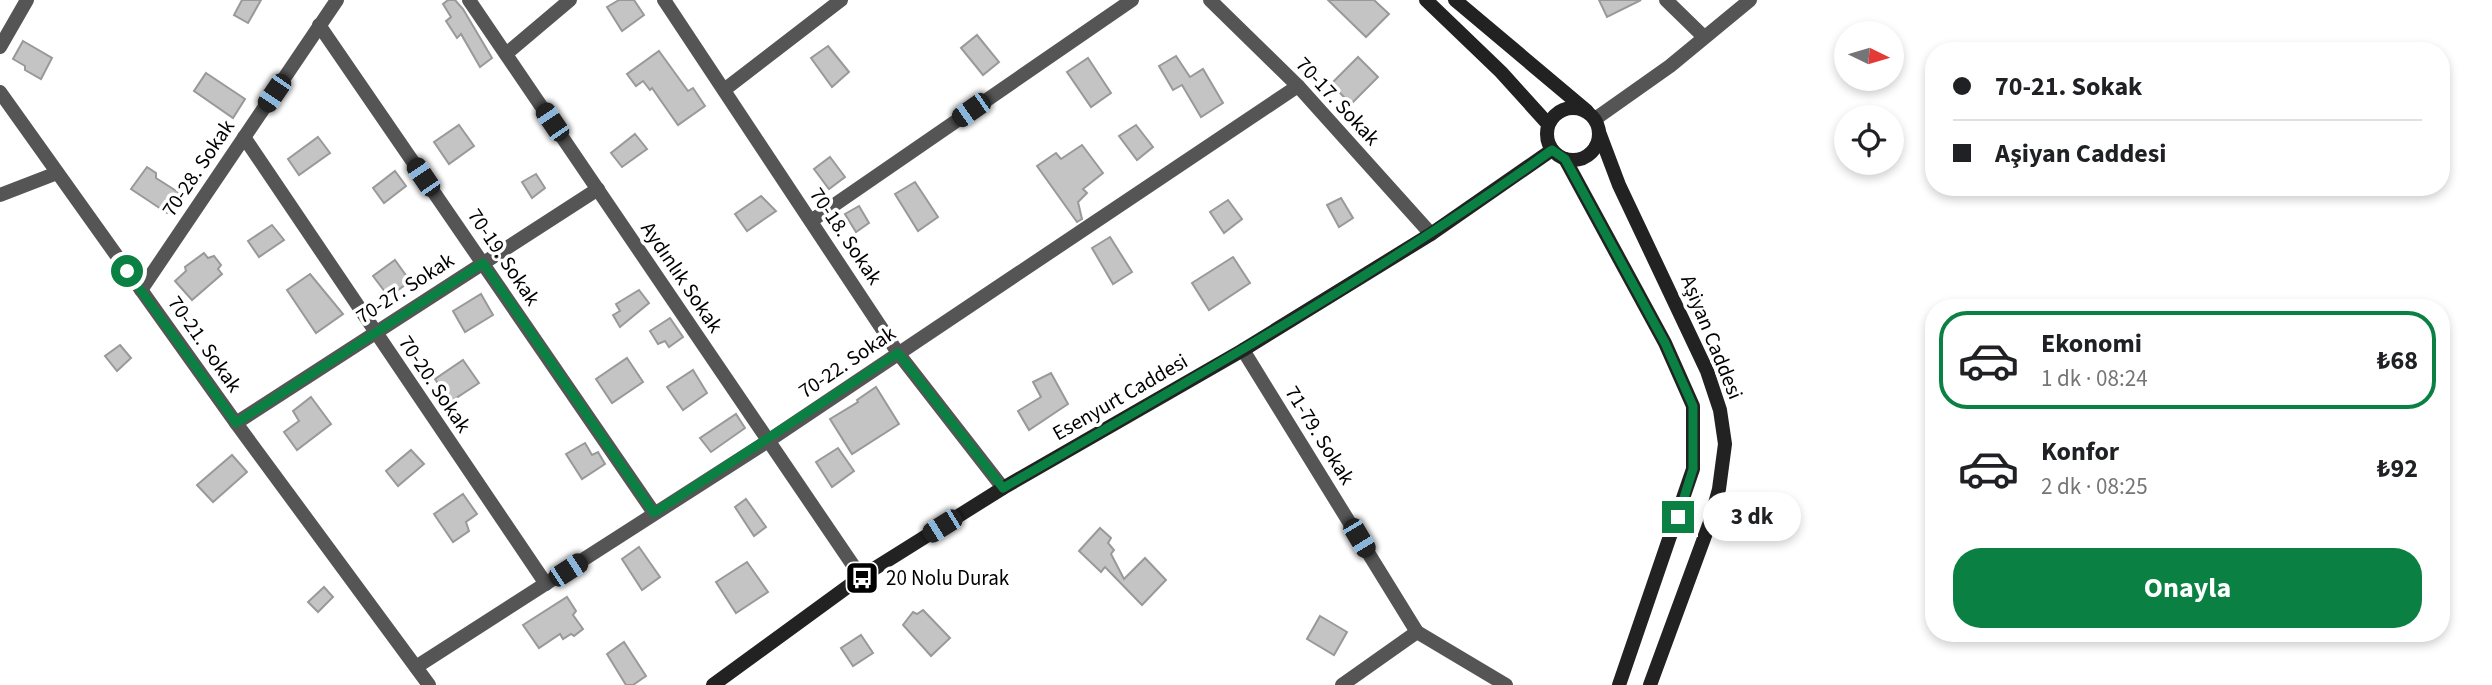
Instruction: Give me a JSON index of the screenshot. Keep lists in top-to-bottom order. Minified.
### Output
{"streets":{"street":["70-17. Sokak","70-28. Sokak","70-18. Sokak","70-19. Sokak","Aydınlık Sokak","70-27. Sokak","Aşiyan Caddesi","70-21. Sokak","70-22. Sokak","70-20. Sokak","Esenyurt Caddesi","71-79. Sokak"]},"crossings":[["70-17. Sokak","70-22. Sokak"],["70-17. Sokak","Esenyurt Caddesi"],["70-28. Sokak","70-19. Sokak"],["70-28. Sokak","70-21. Sokak"],["70-28. Sokak","70-20. Sokak"],["70-18. Sokak","70-22. Sokak"],["70-18. Sokak","Esenyurt Caddesi"],["70-19. Sokak","70-27. Sokak"],["70-19. Sokak","70-22. Sokak"],["Aydınlık Sokak","70-27. Sokak"],["Aydınlık Sokak","70-22. Sokak"],["Aydınlık Sokak","Esenyurt Caddesi"],["70-27. Sokak","70-21. Sokak"],["70-27. Sokak","70-20. Sokak"],["Aşiyan Caddesi","Esenyurt Caddesi"],["70-21. Sokak","70-22. Sokak"],["70-22. Sokak","70-20. Sokak"],["Esenyurt Caddesi","71-79. Sokak"]],"places":{"bus stop":["20 Nolu Durak"]},"north":"right","page":{"banner":["70-21. Sokak","Aşiyan Caddesi"],"list":[{"name":"Ekonomi","note":"1 dk · 08:24","value":"₺68"},{"name":"Konfor","note":"2 dk · 08:25","value":"₺92"}],"bubble":"3 dk","buttons":"Onayla"}}
